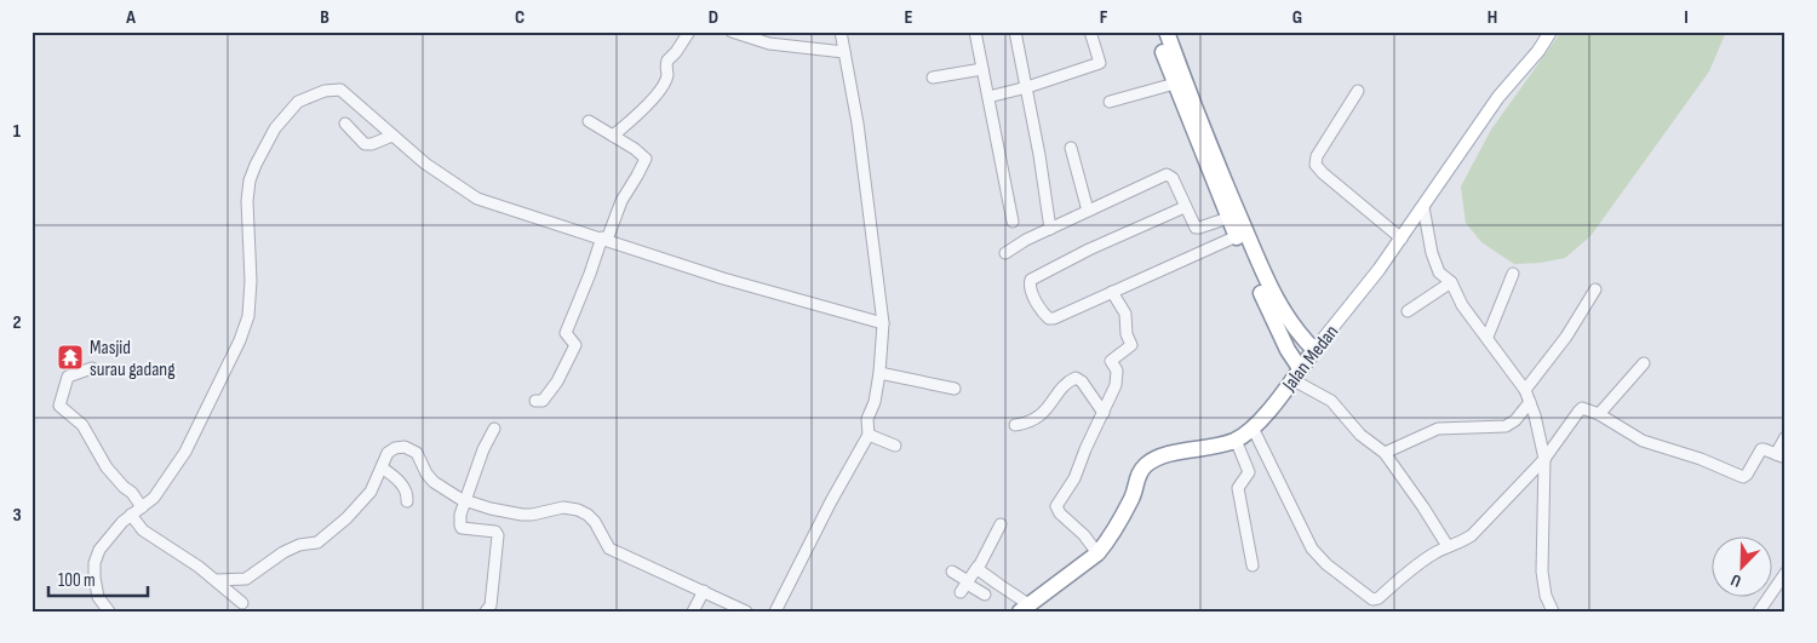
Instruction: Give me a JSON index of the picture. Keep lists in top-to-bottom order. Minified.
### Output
{"streets":{"highway":["Jalan Medan"]},"places":{"temple":["Masjid surau gadang"]},"scale_bar":"100 m","north":"bottom left","grid":{"columns":["A","B","C","D","E","F","G","H","I"],"rows":["1","2","3"]}}
